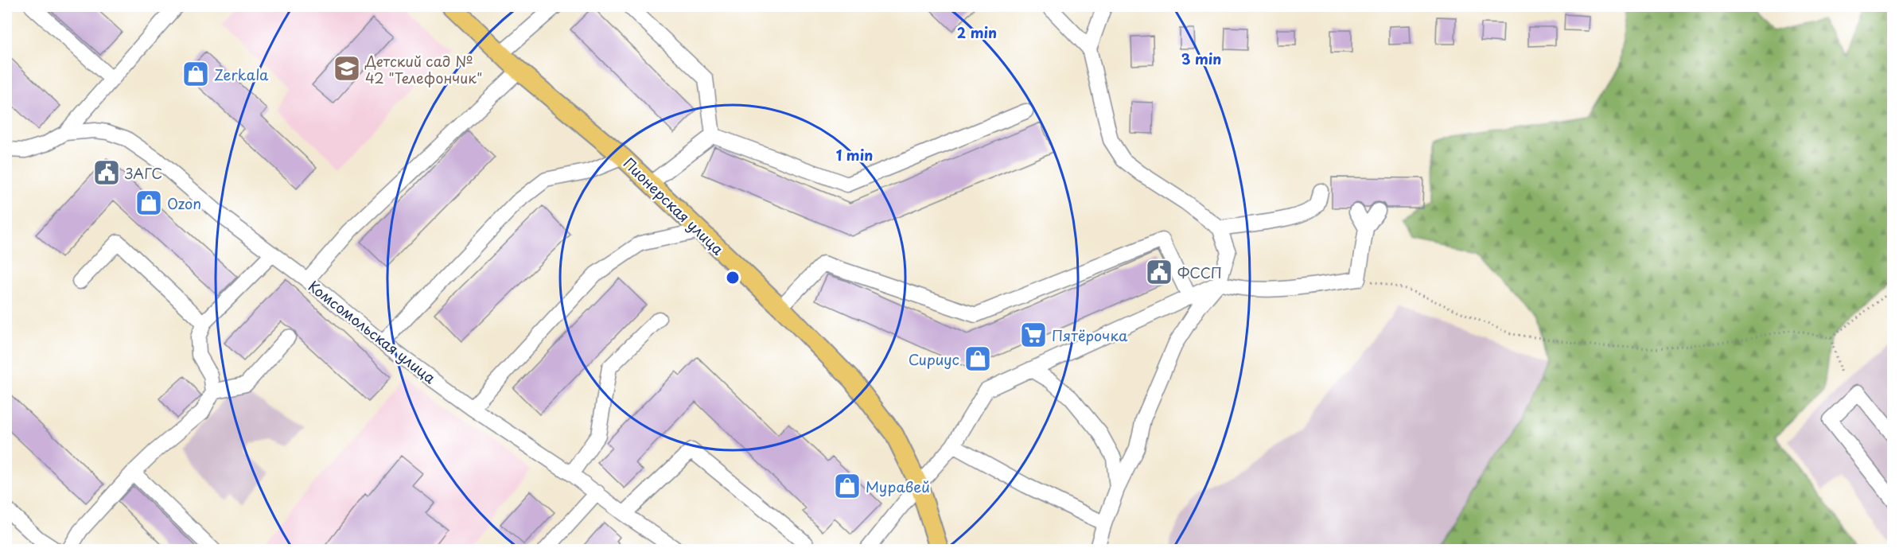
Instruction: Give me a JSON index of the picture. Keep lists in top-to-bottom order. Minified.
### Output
{"streets":{"main road":["Пионерская улица"],"street":["Комсомольская улица"]},"places":{"school or university":["Детский сад № 42 \"Телефончик\""],"shop":["Zerkala","Ozon","Сириус","Муравей"],"public building":["ЗАГС","ФССП"],"supermarket":["Пятёрочка"]},"rings":["2 min","3 min","1 min"]}
